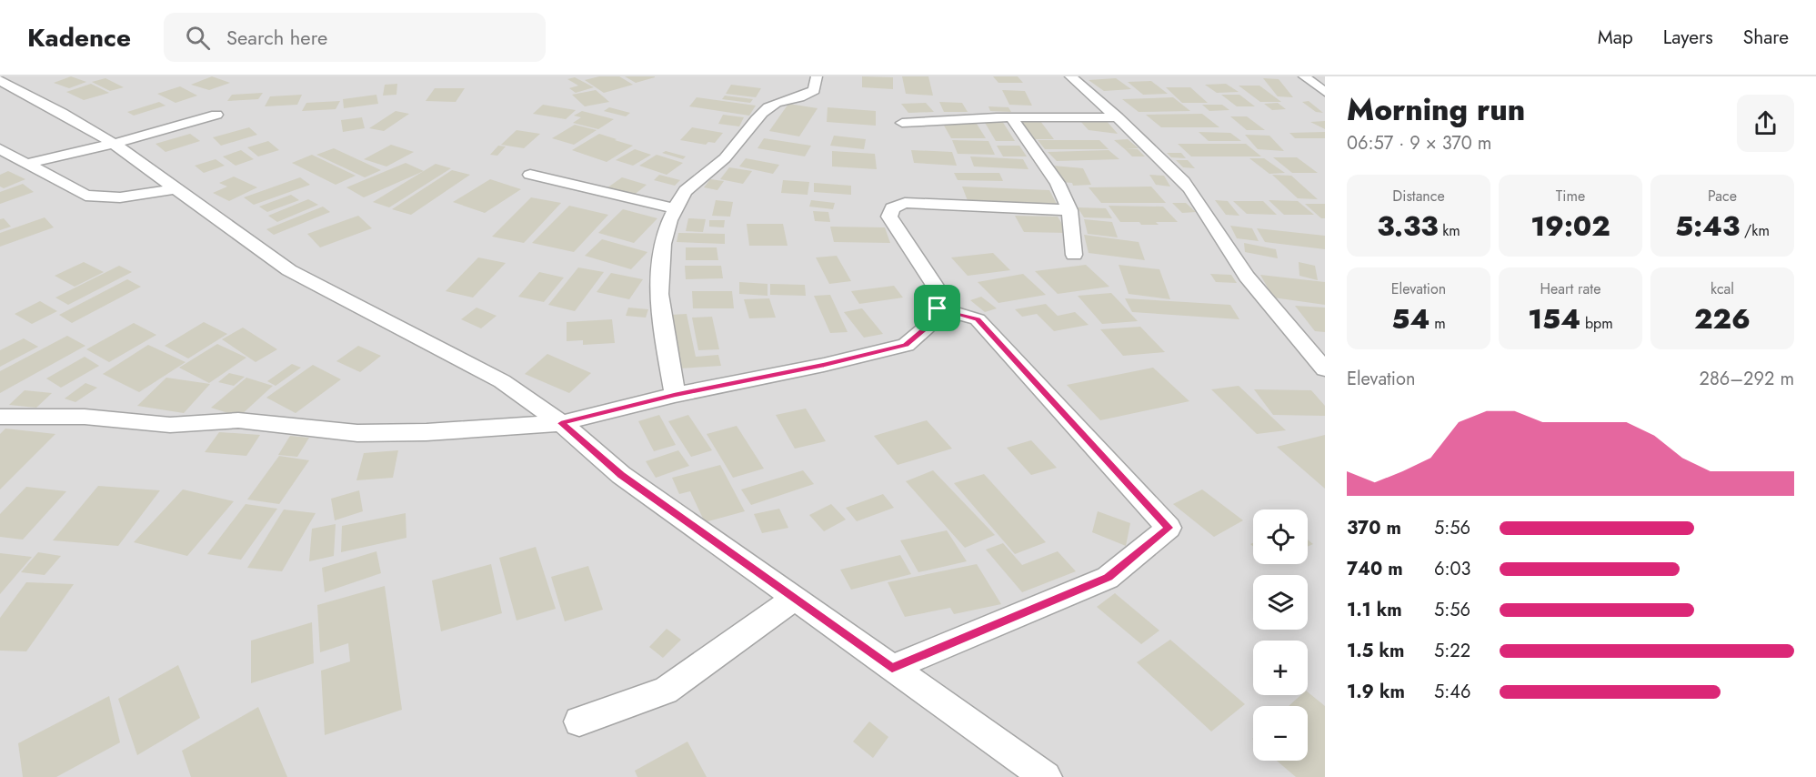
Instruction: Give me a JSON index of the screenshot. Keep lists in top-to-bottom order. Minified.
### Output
{"page":{"header":"Kadence","search":"Search here","nav":["Map","Layers","Share"],"heading":["Morning run","06:57 · 9 × 370 m"],"stats":[["Distance","3.33 km"],["Time","19:02"],["Pace","5:43 /km"],["Elevation","54 m"],["Heart rate","154 bpm"],["kcal","226"]],"chart":["Elevation","286–292 m"],"list":[{"name":"370 m","note":"5:56"},{"name":"740 m","note":"6:03"},{"name":"1.1 km","note":"5:56"},{"name":"1.5 km","note":"5:22"},{"name":"1.9 km","note":"5:46"}],"map_buttons":["+","−"]}}
